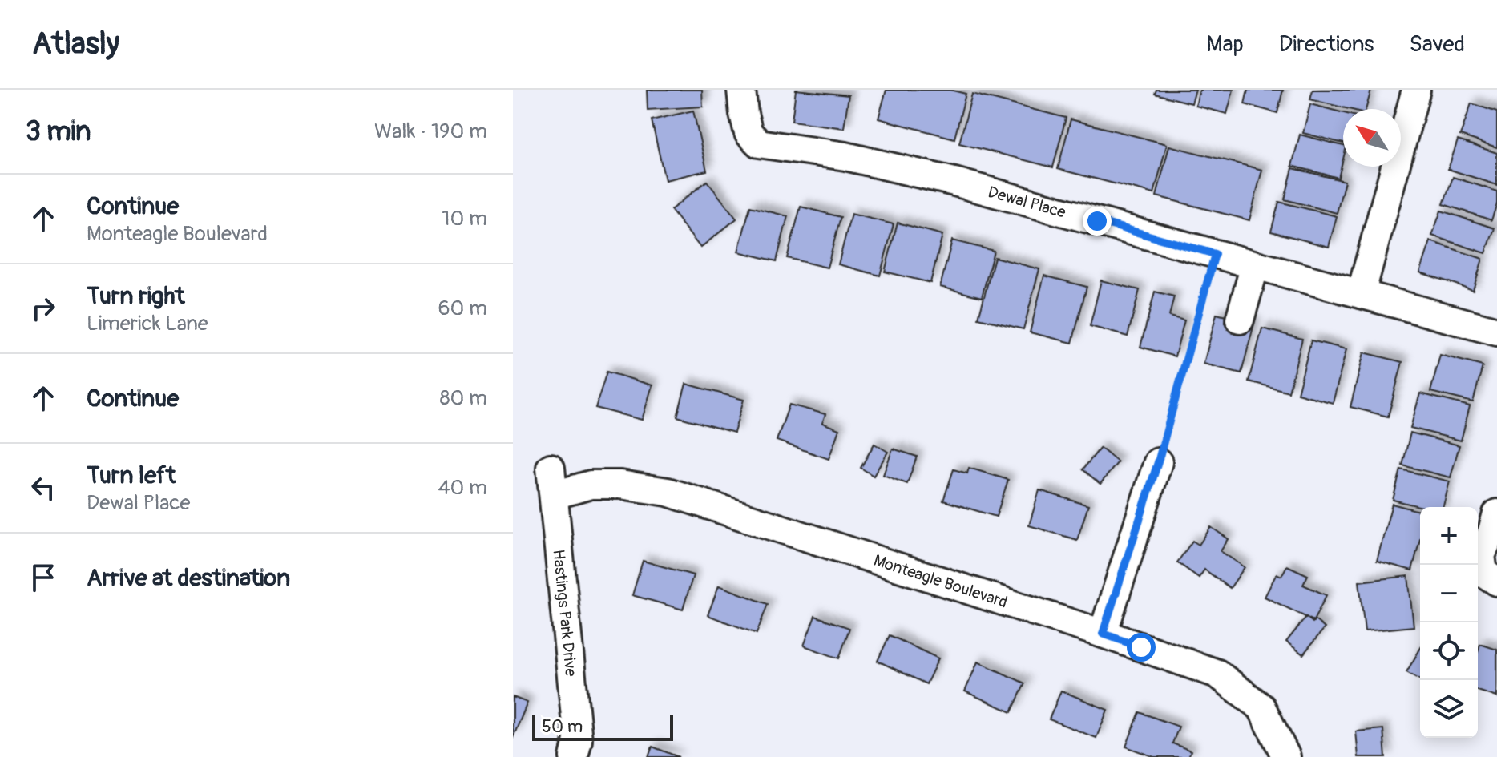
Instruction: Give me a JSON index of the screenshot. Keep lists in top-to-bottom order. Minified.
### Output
{"streets":{"street":["Dewal Place","Monteagle Boulevard","Hastings Park Drive"]},"crossings":[["Monteagle Boulevard","Hastings Park Drive"]],"scale_bar":"50 m","north":"top left","page":{"header":"Atlasly","nav":["Map","Directions","Saved"],"heading":["3 min","Walk · 190 m"],"list":[["Continue","Monteagle Boulevard","10 m"],["Turn right","Limerick Lane","60 m"],["Continue","80 m"],["Turn left","Dewal Place","40 m"],"Arrive at destination"],"map_buttons":["+","−"],"scale":"50 m"}}
